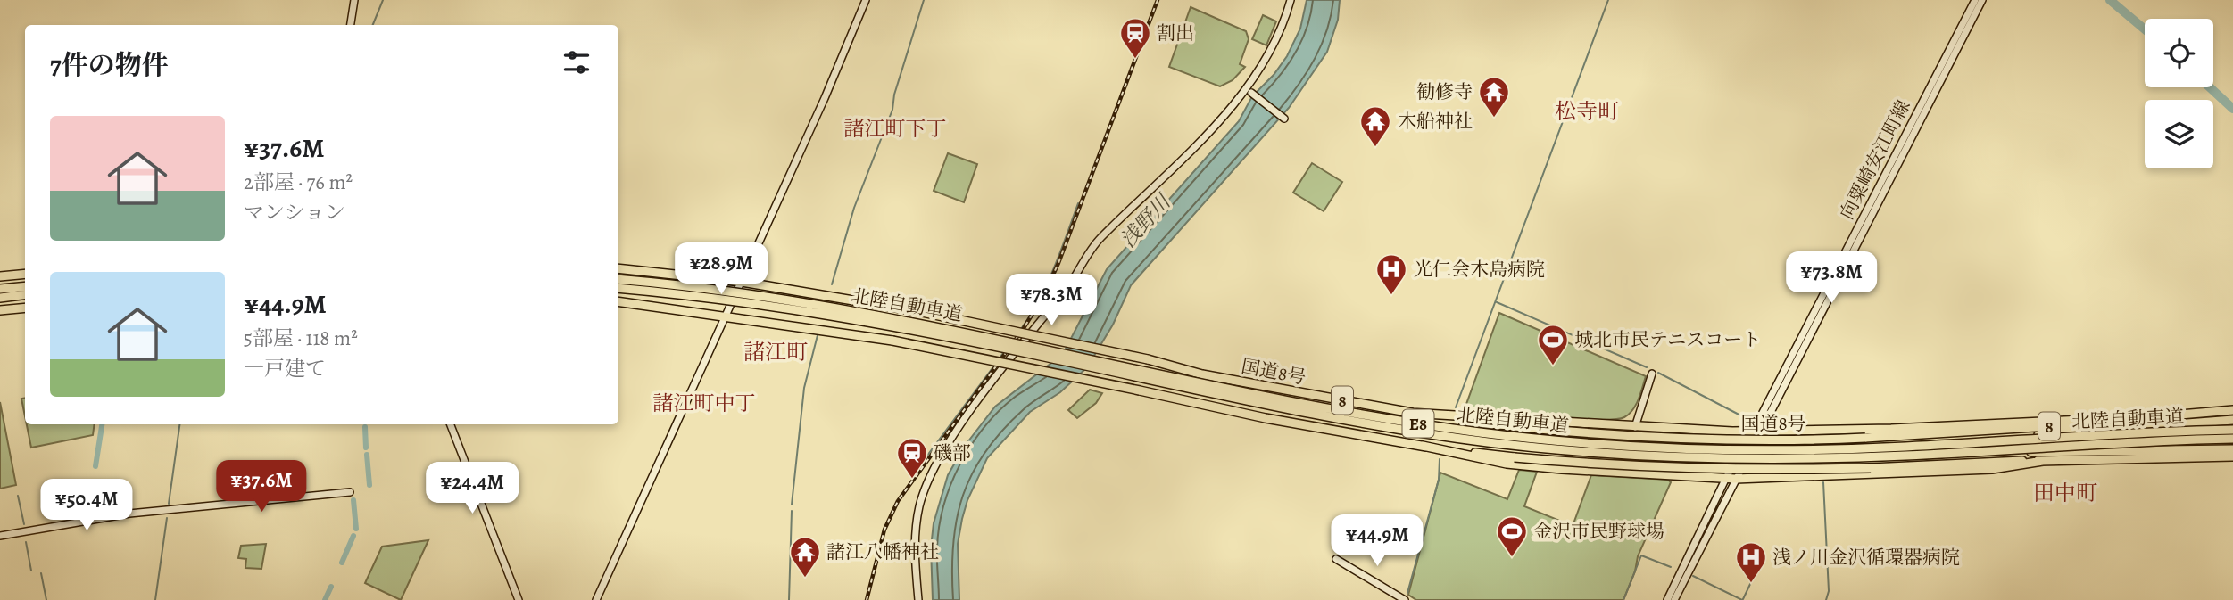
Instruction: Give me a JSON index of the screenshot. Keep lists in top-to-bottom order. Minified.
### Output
{"streets":{"highway":["北陸自動車道","国道8号","8","E8"],"street":["向粟崎安江町線"]},"districts":["松寺町","諸江町下丁","諸江町","諸江町中丁","田中町"],"water":["浅野川"],"places":{"station":["割出","磯部"],"temple":["勧修寺","木船神社","諸江八幡神社"],"hospital":["光仁会木島病院","浅ノ川金沢循環器病院"],"sports":["城北市民テニスコート","金沢市民野球場"]},"page":{"heading":"7件の物件","list":[{"name":"¥37.6M","note":"2部屋 · 76 m² · マンション"},{"name":"¥44.9M","note":"5部屋 · 118 m² · 一戸建て"}],"price":["¥28.9M","¥73.8M","¥78.3M","¥37.6M","¥24.4M","¥50.4M","¥44.9M"]}}
